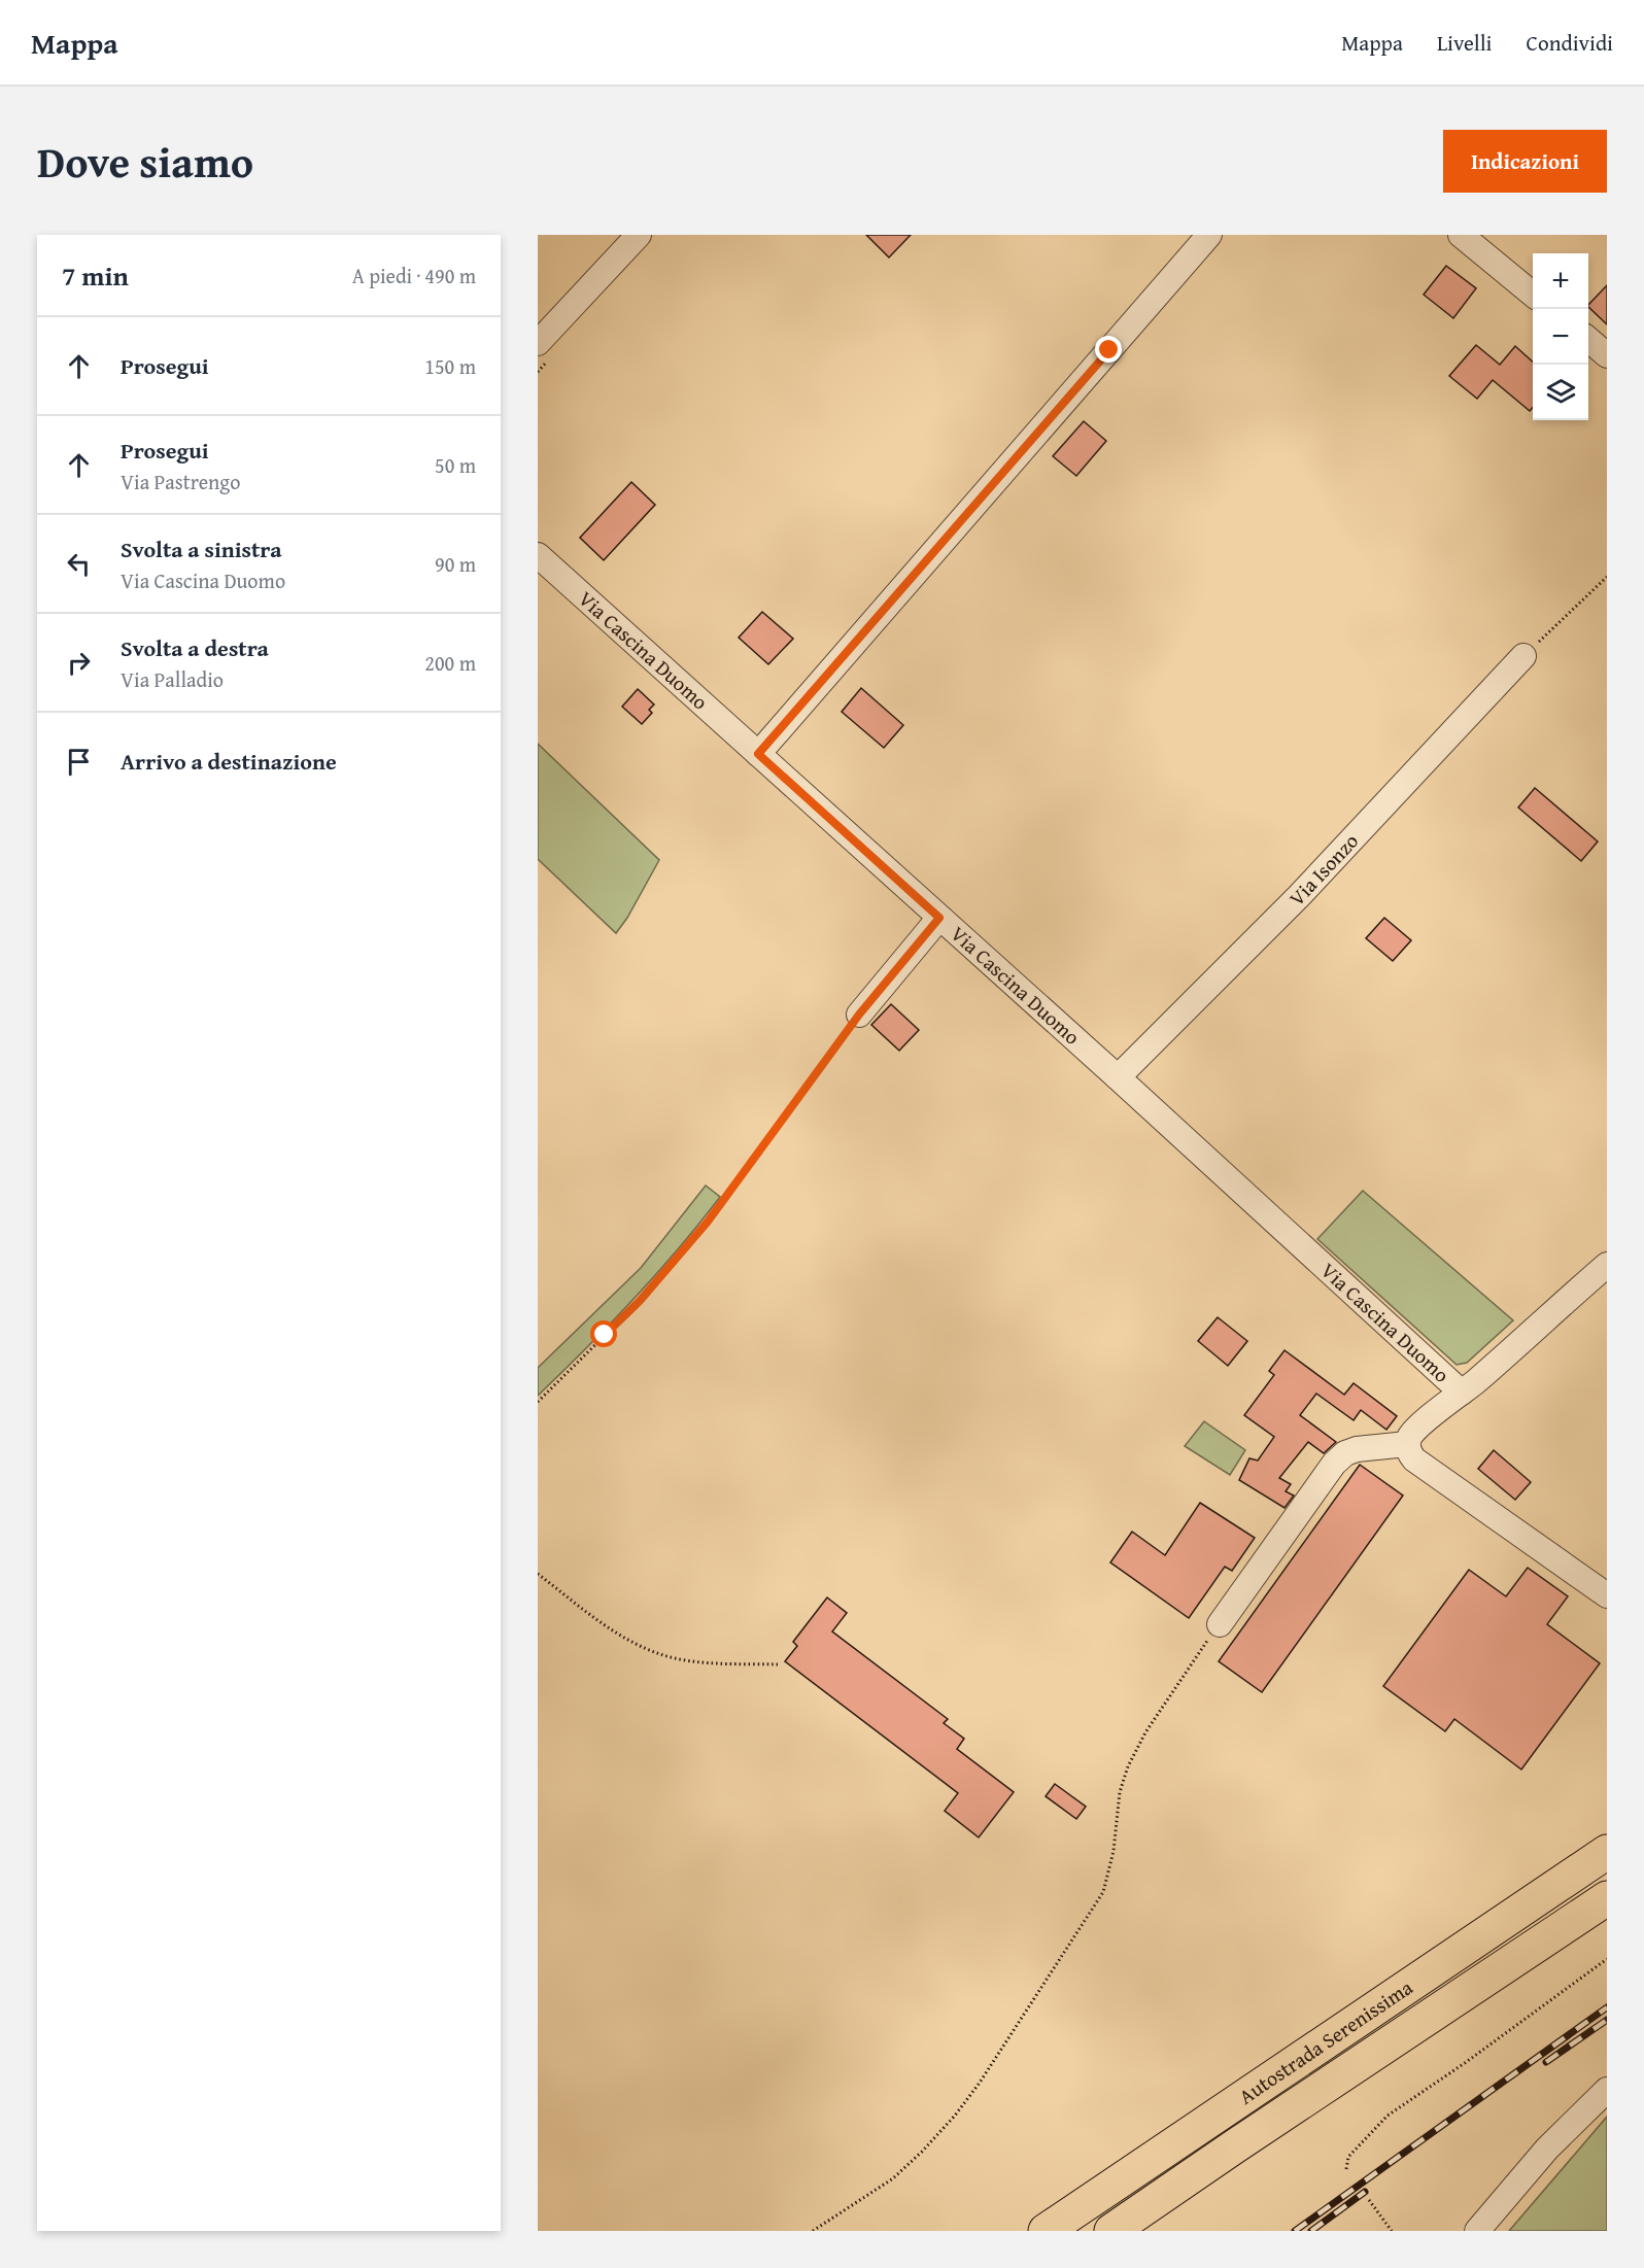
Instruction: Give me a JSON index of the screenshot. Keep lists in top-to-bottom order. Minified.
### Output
{"streets":{"highway":["Autostrada Serenissima"],"street":["Via Cascina Duomo","Via Isonzo"]},"crossings":[["Via Cascina Duomo","Via Isonzo"]],"page":{"header":"Mappa","nav":["Mappa","Livelli","Condividi"],"title":"Dove siamo","buttons":"Indicazioni","heading":["7 min","A piedi · 490 m"],"map_buttons":["+","−"],"list":[["Prosegui","150 m"],["Prosegui","Via Pastrengo","50 m"],["Svolta a sinistra","Via Cascina Duomo","90 m"],["Svolta a destra","Via Palladio","200 m"],"Arrivo a destinazione"]}}
